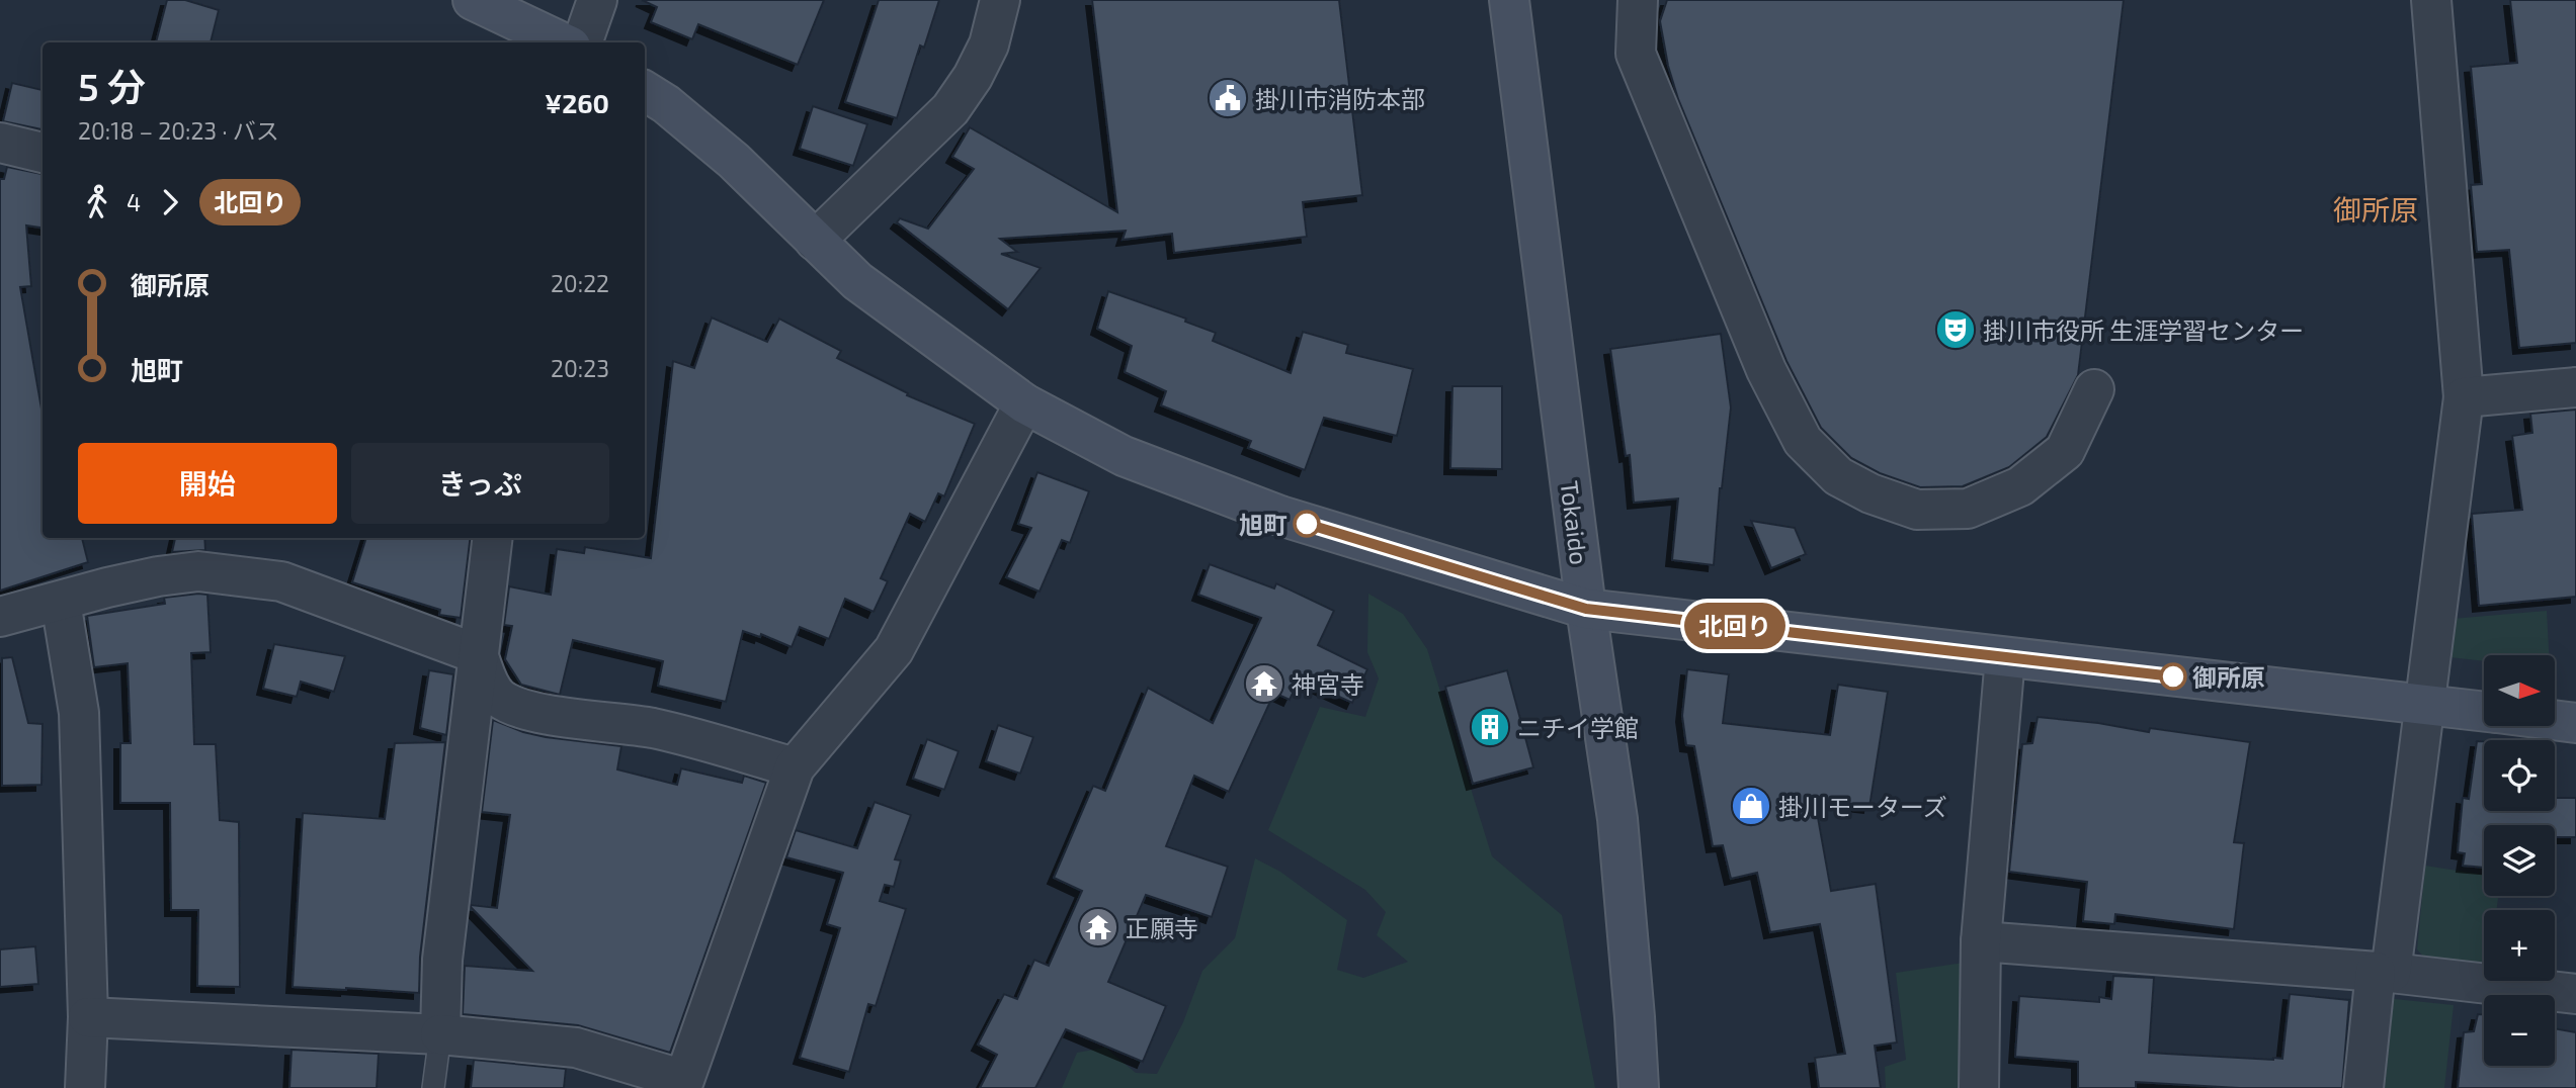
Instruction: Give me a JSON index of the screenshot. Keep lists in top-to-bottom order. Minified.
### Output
{"streets":{"street":["Tokaido"]},"districts":["御所原"],"places":{"public building":["掛川市消防本部"],"theatre":["掛川市役所 生涯学習センター"],"other":["旭町","御所原"],"temple":["神宮寺","正願寺"],"building":["ニチイ学館"],"shop":["掛川モーターズ"]},"lines":["bus line 北回り"],"north":"right","page":{"on_map":"北回り","heading":["5 分","20:18 – 20:23 · バス","¥260"],"legs":["4","北回り"],"list":[{"name":"御所原","value":"20:22"},{"name":"旭町","value":"20:23"}],"buttons":["開始","きっぷ"],"map_buttons":["+","−"]}}
